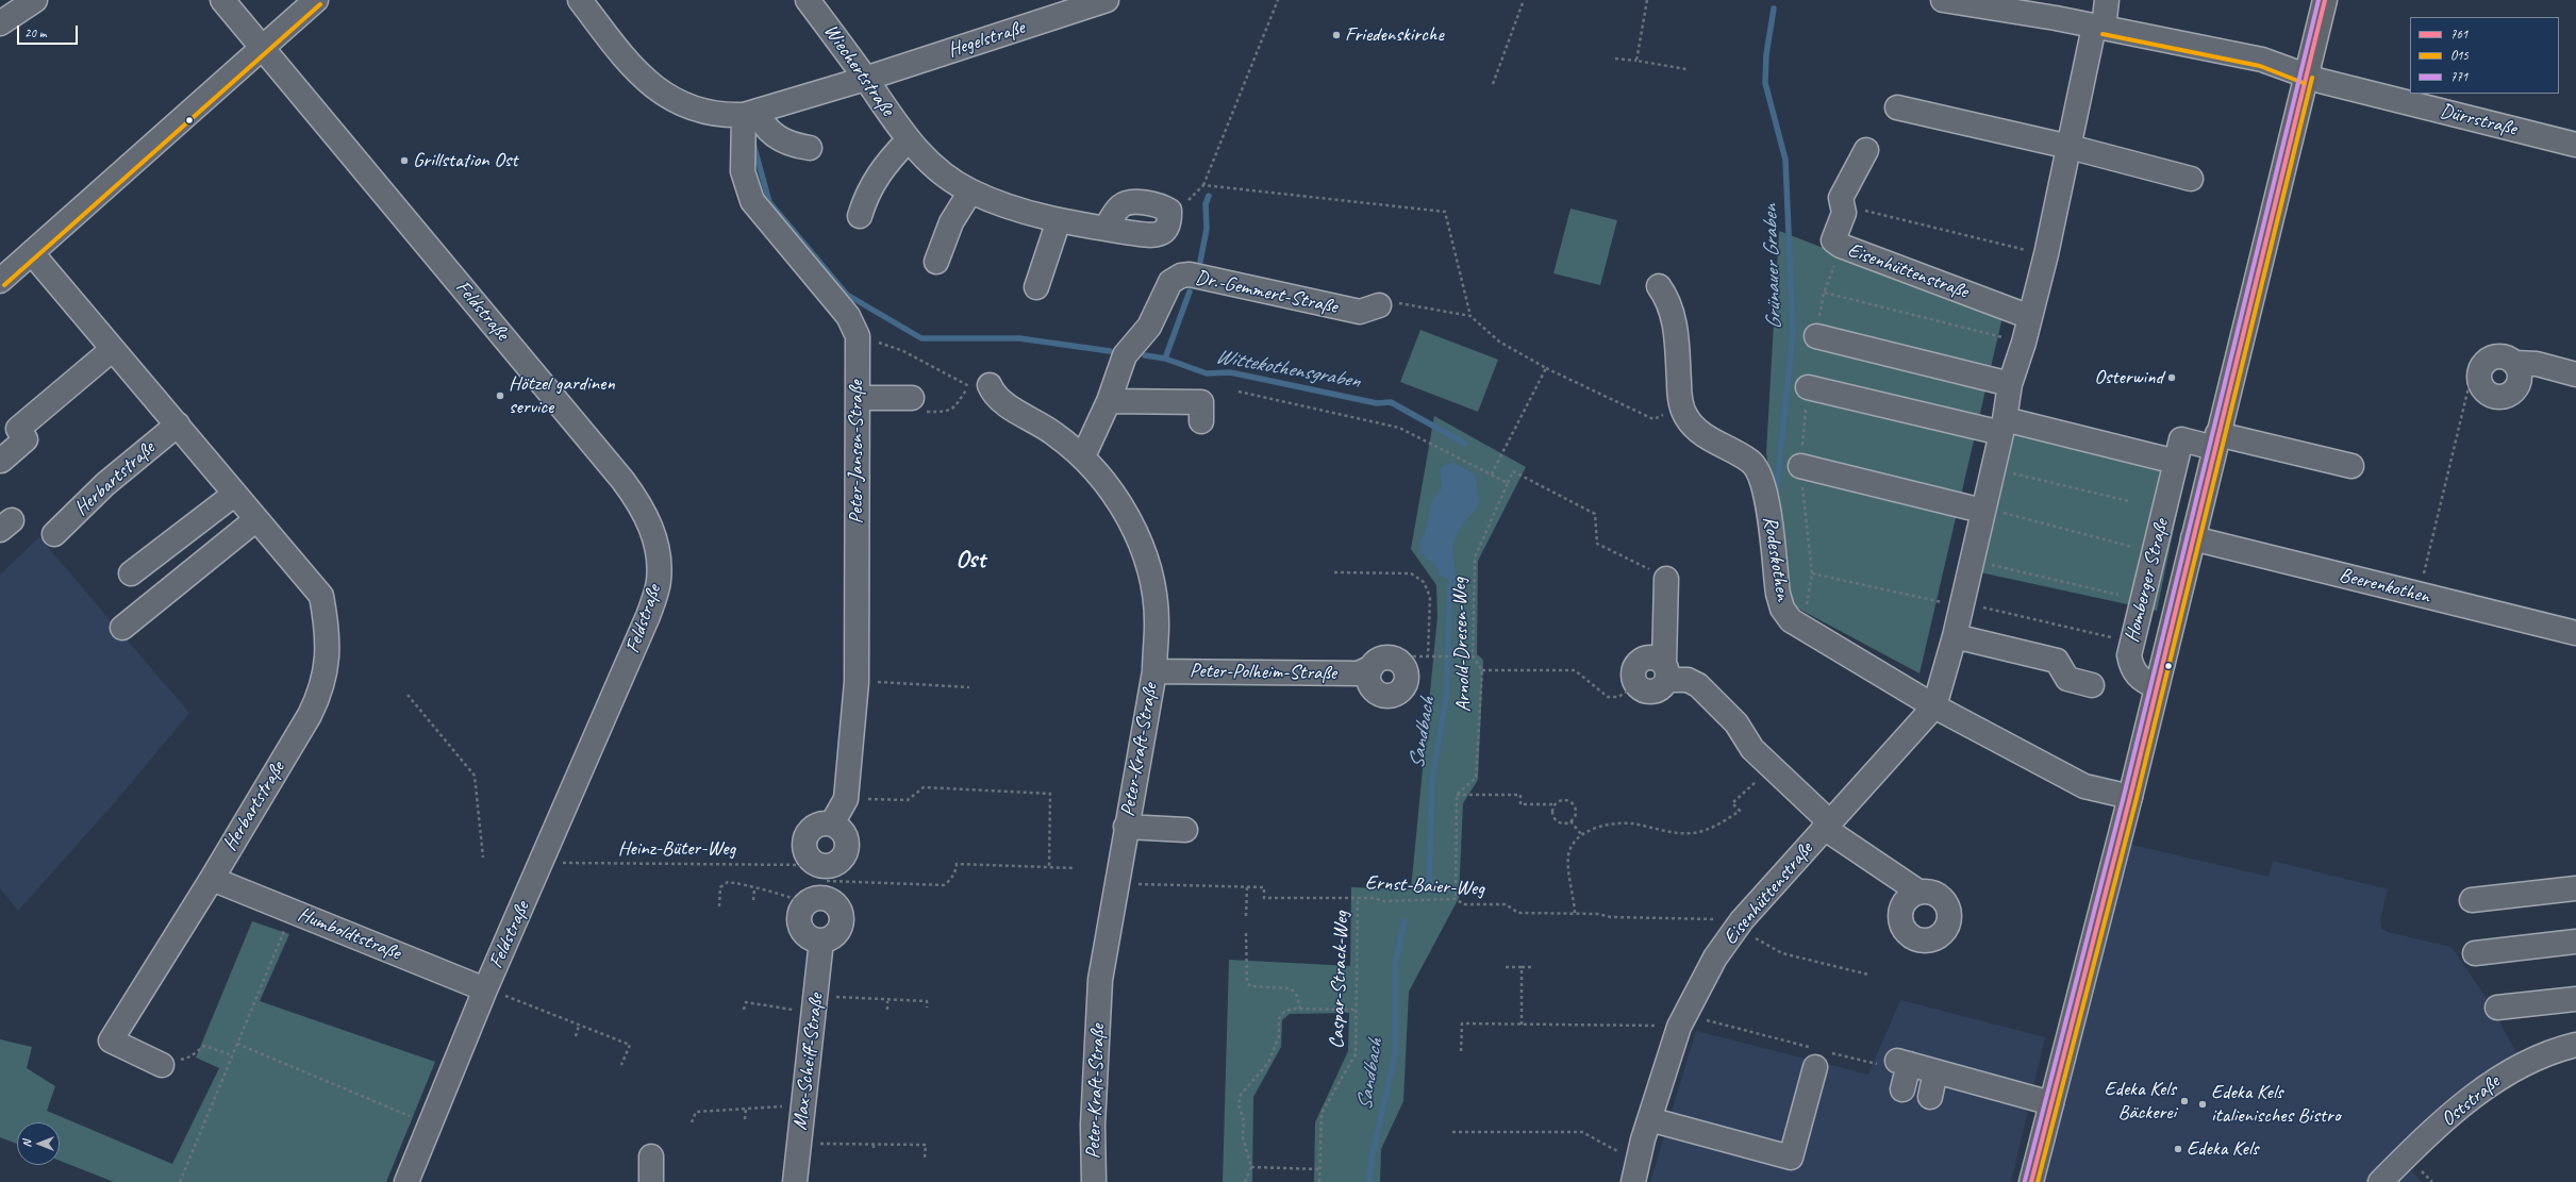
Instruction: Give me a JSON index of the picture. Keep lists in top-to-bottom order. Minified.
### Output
{"streets":{"main road":["Homberger Straße"],"street":["Hegelstraße","Wiechertstraße","Dürrstraße","Eisenhüttenstraße","Dr.-Gemmert-Straße","Feldstraße","Peter-Jansen-Straße","Herbartstraße","Rodeskothen","Beerenkothen","Peter-Polheim-Straße","Peter-Kraft-Straße","Humboldtstraße","Max-Scheiff-Straße","Oststraße"],"path":["Arnold-Dresen-Weg","Heinz-Büter-Weg","Ernst-Baier-Weg","Caspar-Strack-Weg"]},"crossings":[["Hegelstraße","Wiechertstraße"],["Dürrstraße","Homberger Straße"],["Eisenhüttenstraße","Rodeskothen"],["Eisenhüttenstraße","Ernst-Baier-Weg"],["Dr.-Gemmert-Straße","Peter-Kraft-Straße"],["Feldstraße","Heinz-Büter-Weg"],["Feldstraße","Humboldtstraße"],["Herbartstraße","Humboldtstraße"],["Rodeskothen","Homberger Straße"],["Homberger Straße","Beerenkothen"],["Peter-Polheim-Straße","Peter-Kraft-Straße"],["Peter-Kraft-Straße","Ernst-Baier-Weg"],["Ernst-Baier-Weg","Caspar-Strack-Weg"]],"districts":["Ost"],"water":["Grünauer Graben","Wittekothensgraben","Sandbach"],"places":["Friedenskirche","Grillstation Ost","Osterwind","Hötzel gardinen service","Edeka Kels Bäckerei","Edeka Kels italienisches Bistro","Edeka Kels"],"lines":["transit line 761","transit line 771","transit line O15"],"legend":["761","O15","771"],"scale_bar":"20 m","north":"left"}
